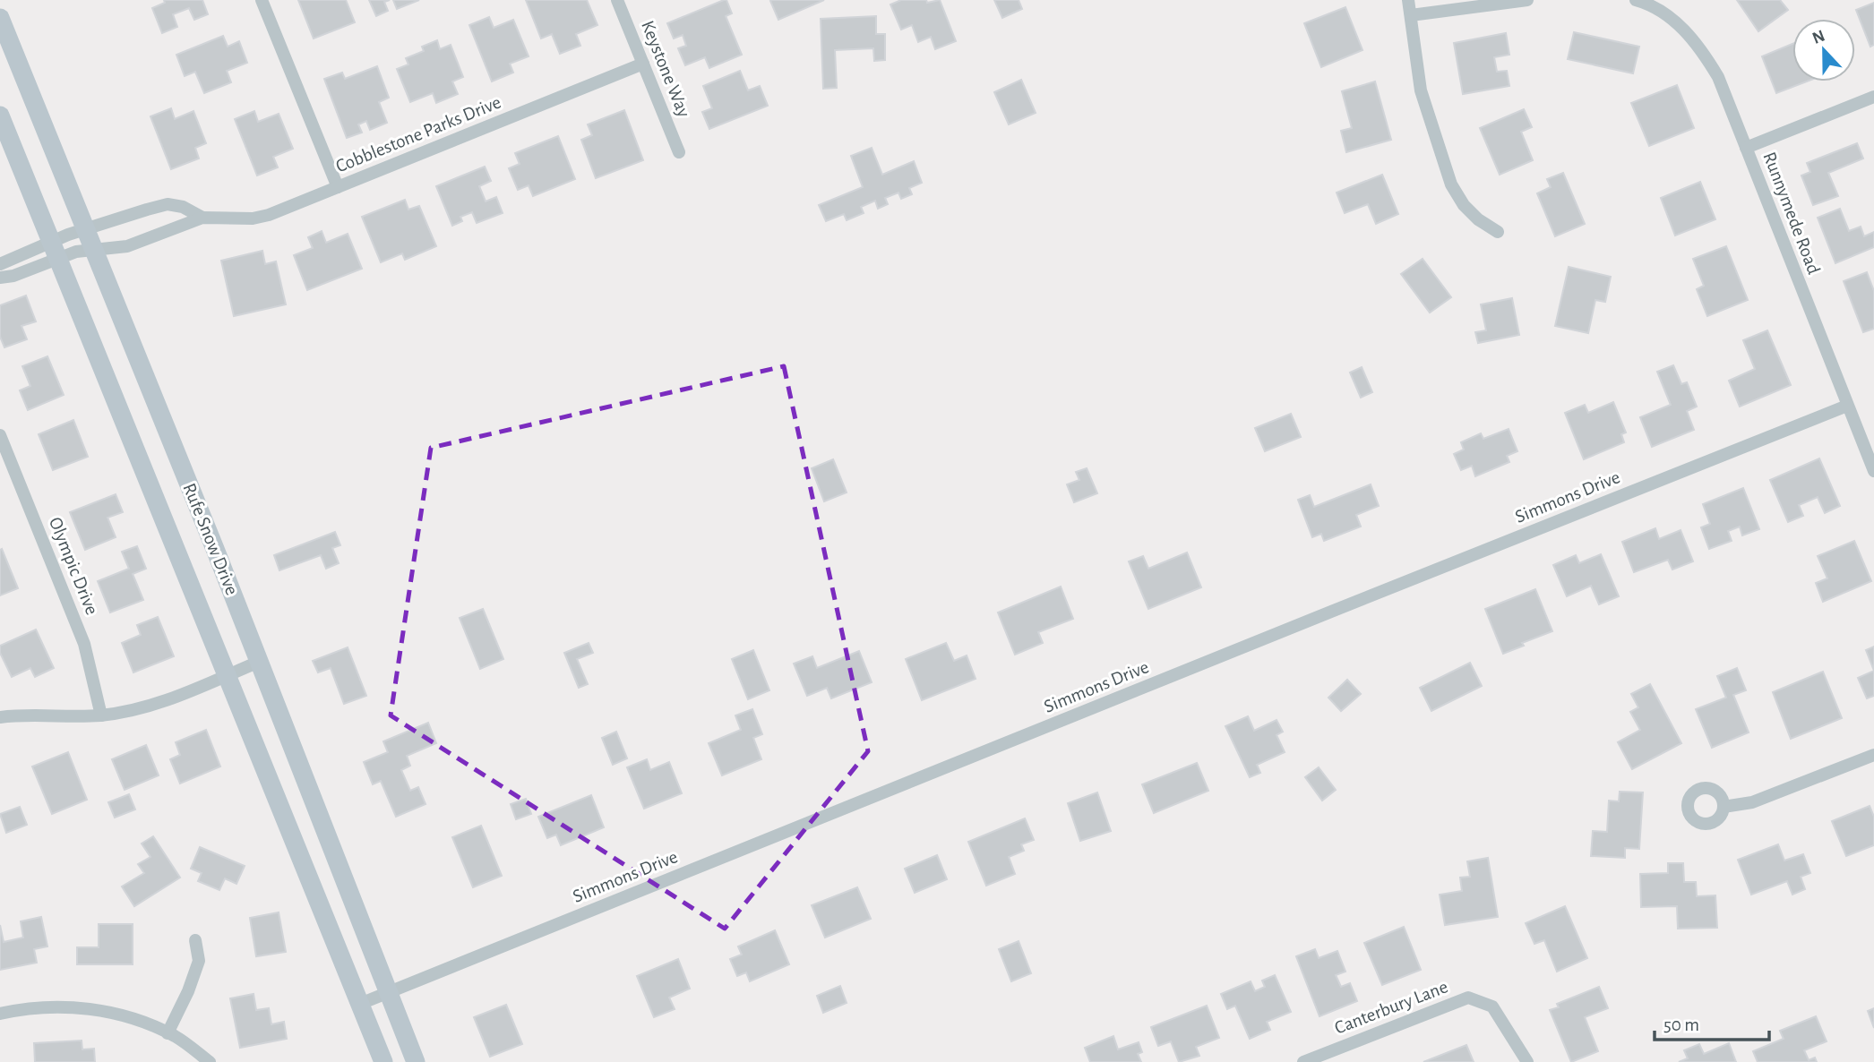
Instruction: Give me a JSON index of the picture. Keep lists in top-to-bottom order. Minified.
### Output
{"streets":{"main road":["Rufe Snow Drive"],"street":["Keystone Way","Cobblestone Parks Drive","Runnymede Road","Simmons Drive","Olympic Drive","Canterbury Lane"]},"crossings":[["Keystone Way","Cobblestone Parks Drive"],["Cobblestone Parks Drive","Rufe Snow Drive"],["Runnymede Road","Simmons Drive"],["Simmons Drive","Rufe Snow Drive"]],"scale_bar":"50 m","north":"top"}
